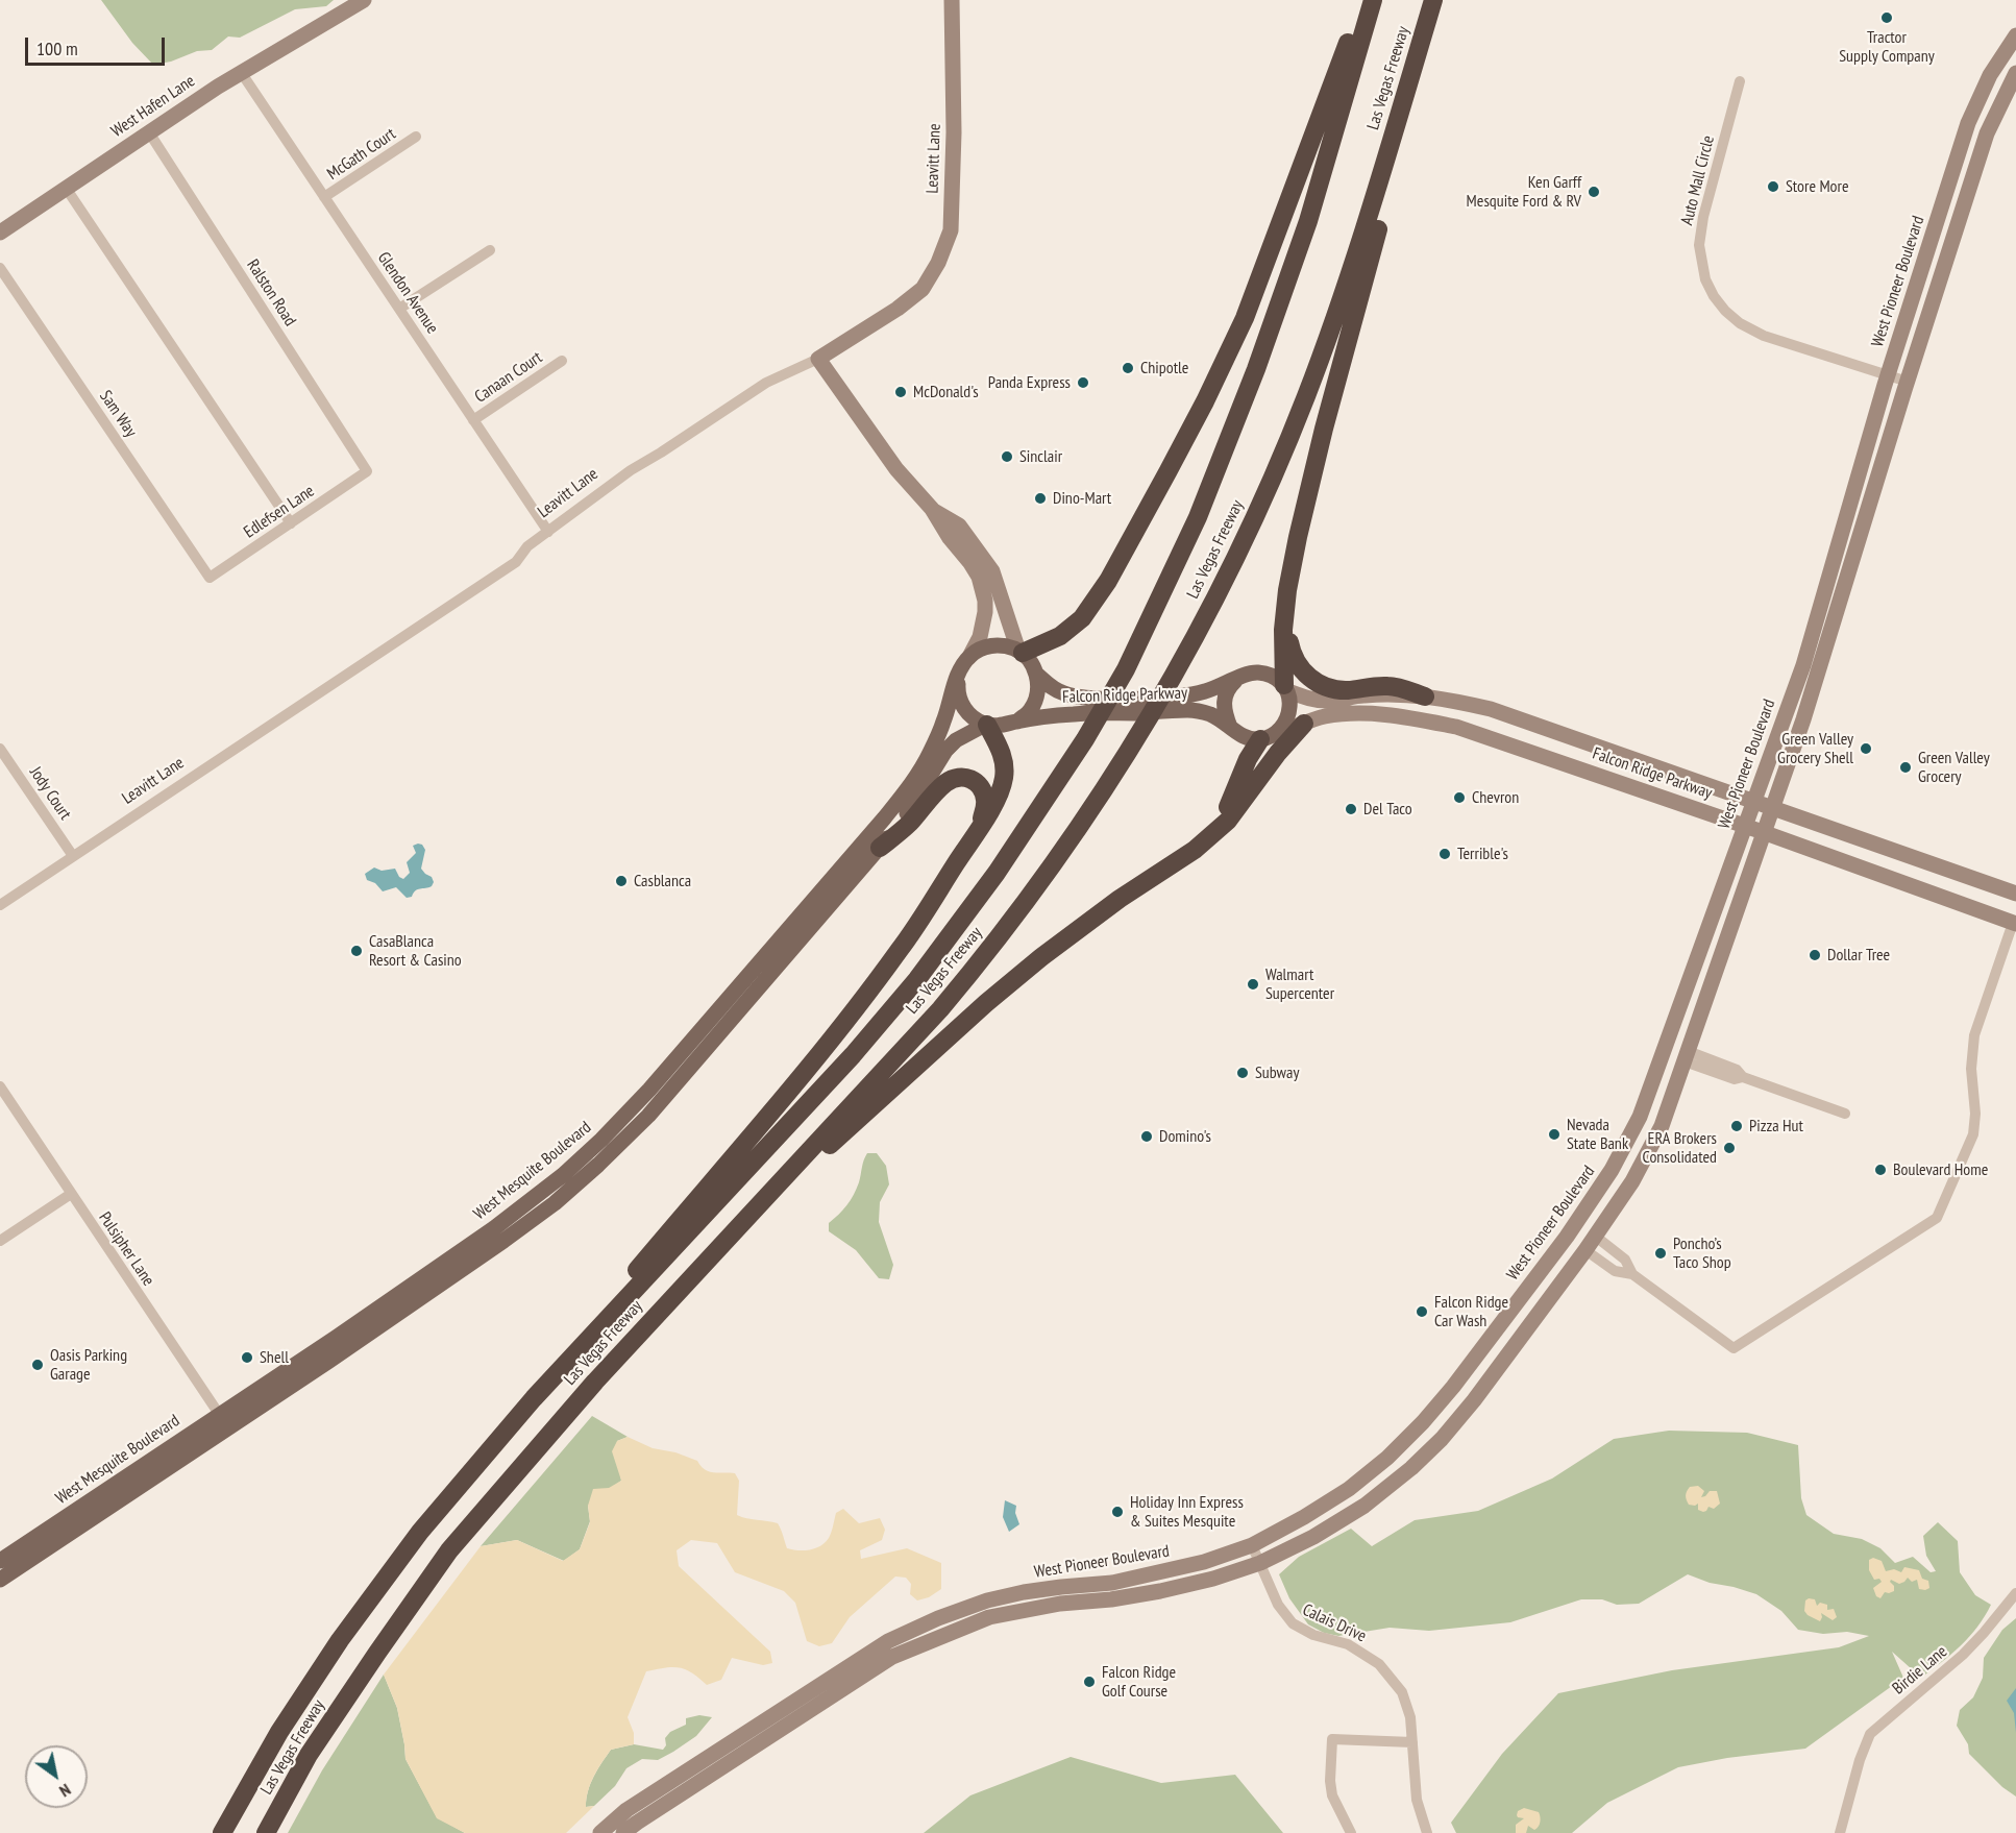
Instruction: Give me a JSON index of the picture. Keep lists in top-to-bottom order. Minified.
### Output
{"streets":{"highway":["Las Vegas Freeway"],"main road":["West Hafen Lane","Leavitt Lane","West Pioneer Boulevard","Falcon Ridge Parkway","West Mesquite Boulevard"],"street":["McGath Court","Auto Mall Circle","Ralston Road","Glendon Avenue","Canaan Court","Sam Way","Edlefsen Lane","Jody Court","Pulsipher Lane","Calais Drive","Birdie Lane"]},"crossings":[["West Hafen Lane","Ralston Road"],["West Hafen Lane","Glendon Avenue"],["McGath Court","Glendon Avenue"],["Leavitt Lane","Glendon Avenue"],["Leavitt Lane","Falcon Ridge Parkway"],["Leavitt Lane","Jody Court"],["Auto Mall Circle","West Pioneer Boulevard"],["West Pioneer Boulevard","Falcon Ridge Parkway"],["West Pioneer Boulevard","Calais Drive"],["Ralston Road","Edlefsen Lane"],["Glendon Avenue","Canaan Court"],["Sam Way","Edlefsen Lane"],["Falcon Ridge Parkway","West Mesquite Boulevard"],["West Mesquite Boulevard","Pulsipher Lane"]],"places":["Tractor Supply Company","Store More","Ken Garff Mesquite Ford & RV","Chipotle","Panda Express","McDonald's","Sinclair","Dino-Mart","Green Valley Grocery Shell","Green Valley Grocery","Chevron","Del Taco","Terrible's","Casblanca","CasaBlanca Resort & Casino","Dollar Tree","Walmart Supercenter","Subway","Pizza Hut","Nevada State Bank","Domino's","ERA Brokers Consolidated","Boulevard Home","Poncho’s Taco Shop","Falcon Ridge Car Wash","Shell","Oasis Parking Garage","Holiday Inn Express & Suites Mesquite","Falcon Ridge Golf Course"],"scale_bar":"100 m","north":"bottom right"}
